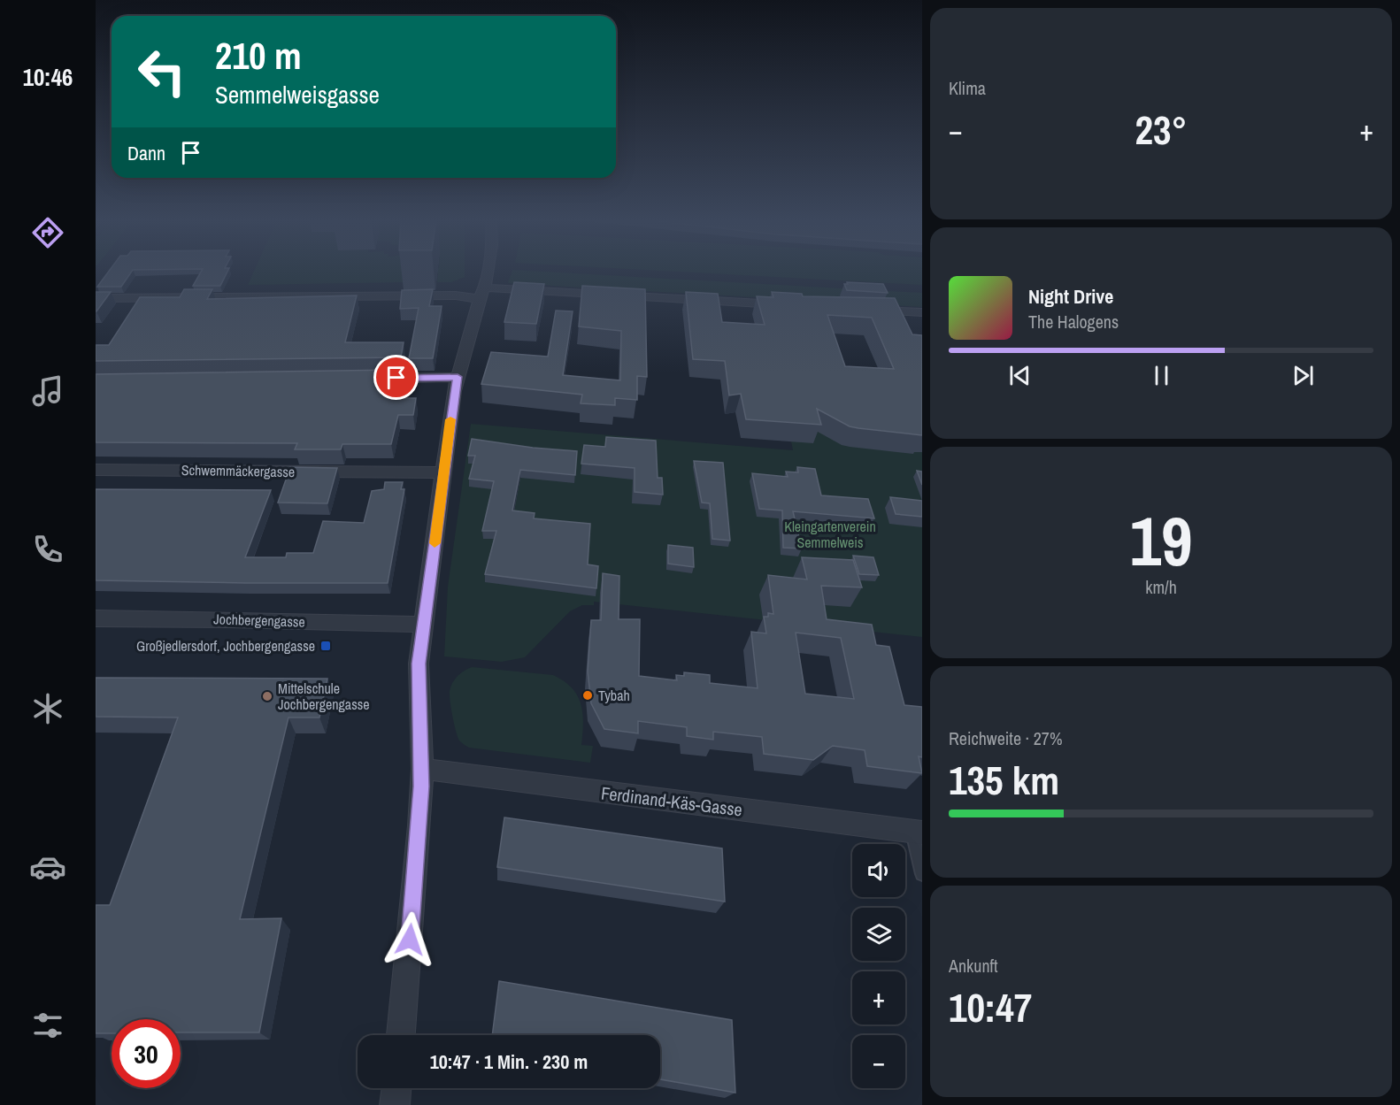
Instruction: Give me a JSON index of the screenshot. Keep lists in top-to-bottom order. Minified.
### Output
{"streets":{"street":["Schwemmäckergasse","Jochbergengasse","Ferdinand-Käs-Gasse"]},"parks":["Kleingartenverein Semmelweis"],"places":{"transit":["Großjedlersdorf, Jochbergengasse"],"other":["Tybah","Mittelschule Jochbergengasse"]},"page":{"tabs":"10:46","tile":["Klima",["19","km/h"],["Reichweite · 27%","135 km"],["Ankunft","10:47"]],"turn":["210 m","Semmelweisgasse"],"heat":["−","23°","+"],"then":"Dann","song":["Night Drive","The Halogens"],"map_buttons":["+","−"],"limit":"30","trip":"10:47 · 1 Min. · 230 m"}}
